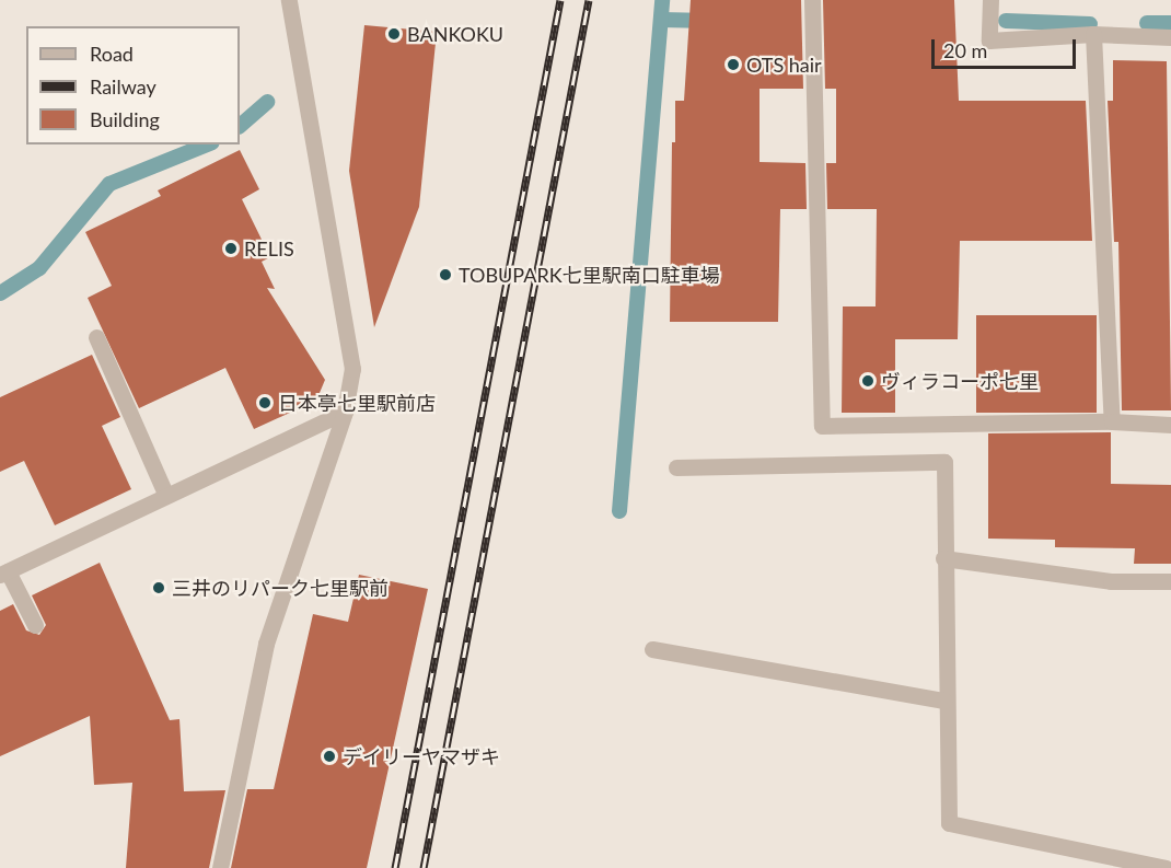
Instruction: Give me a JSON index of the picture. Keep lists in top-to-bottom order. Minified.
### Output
{"places":["BANKOKU","OTS hair","RELIS","TOBUPARK七里駅南口駐車場","ヴィラコーポ七里","日本亭七里駅前店","三井のリパーク七里駅前","デイリーヤマザキ"],"legend":["Road","Railway","Building"],"scale_bar":"20 m"}
